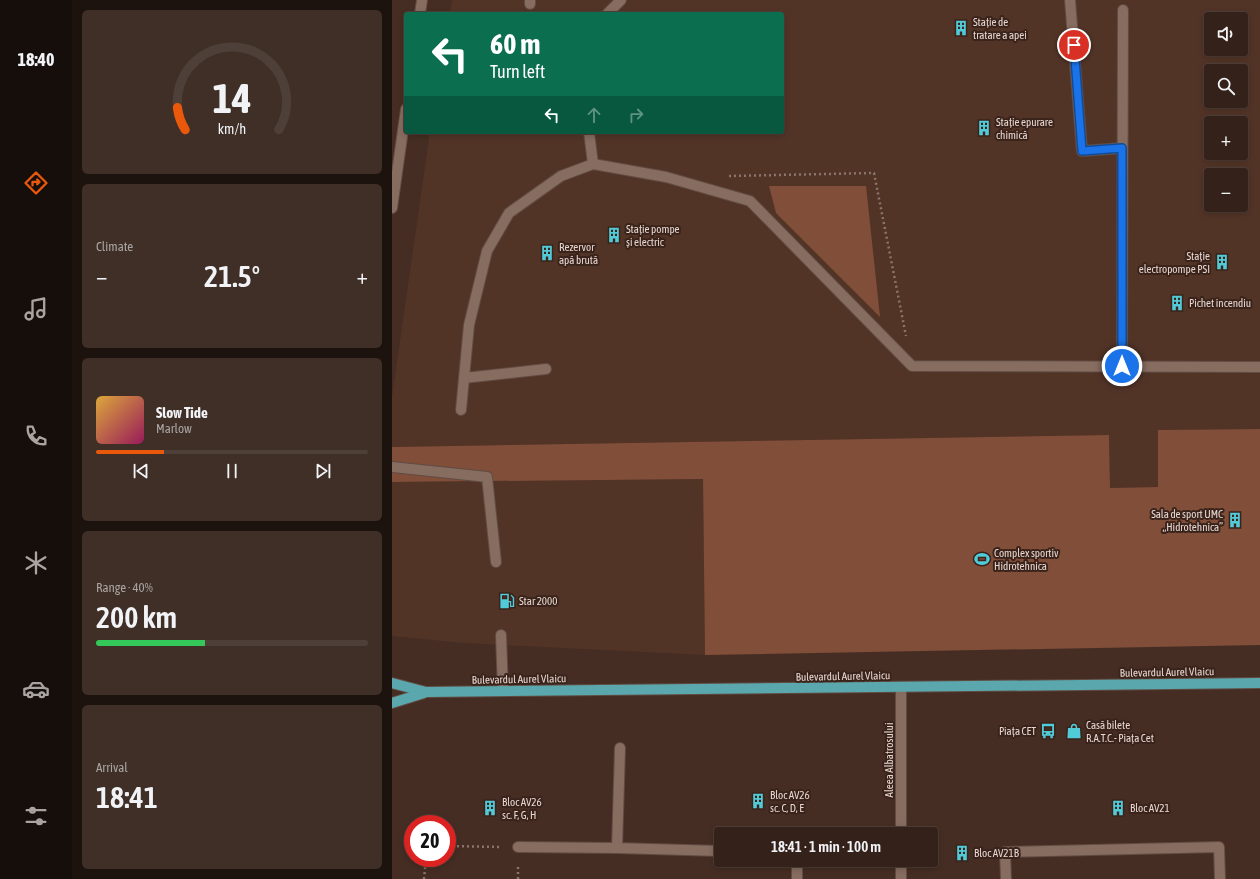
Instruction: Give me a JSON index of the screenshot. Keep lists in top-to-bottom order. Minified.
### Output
{"streets":{"main road":["Bulevardul Aurel Vlaicu"],"street":["Aleea Albatrosului"]},"crossings":[["Bulevardul Aurel Vlaicu","Aleea Albatrosului"]],"places":{"building":["Stație de tratare a apei","Stație epurare chimică","Stație pompe și electric","Rezervor apă brută","Stație electropompe PSI","Pichet incendiu","Sala de sport UMC „Hidrotehnica”","Bloc AV26 sc. C, D, E","Bloc AV26 sc. F, G, H","Bloc AV21","Bloc AV21B"],"sports":["Complex sportiv Hidrotehnica"],"fuel station":["Star 2000"],"bus stop":["Piața CET"],"shop":["Casă bilete R.A.T.C.- Piața Cet"]},"page":{"tabs":"18:40","map_buttons":["+","−"],"turn":["60 m","Turn left"],"tile":["Climate",["Range · 40%","200 km"],["Arrival","18:41"]],"heat":["−","21.5°","+"],"song":["Slow Tide","Marlow"],"limit":"20","trip":"18:41 · 1 min · 100 m","gauge":["14","km/h"]}}
